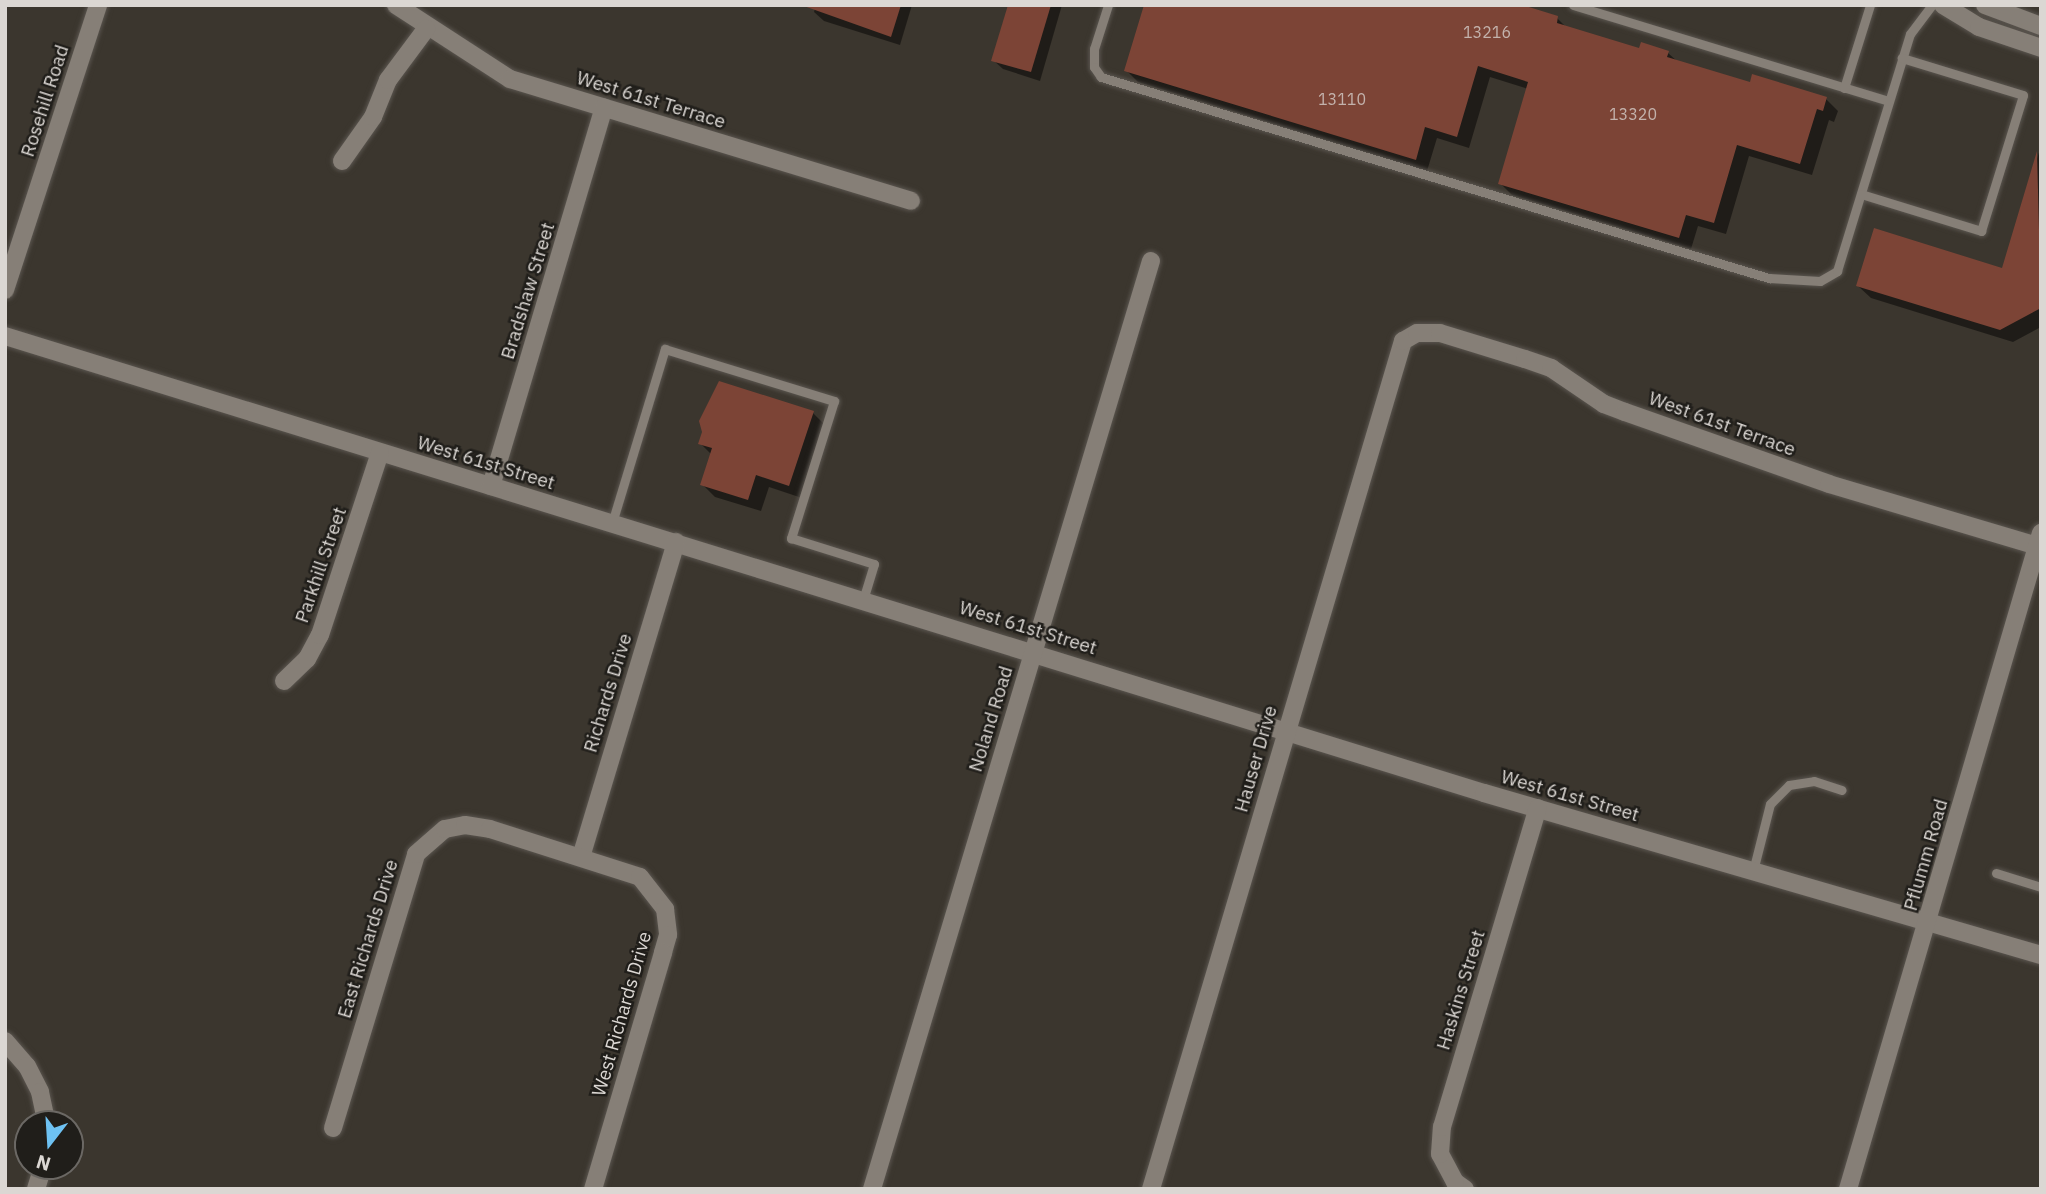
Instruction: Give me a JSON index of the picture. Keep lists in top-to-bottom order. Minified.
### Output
{"streets":{"street":["West 61st Terrace","Rosehill Road","Bradshaw Street","West 61st Street","Parkhill Street","Richards Drive","Noland Road","Hauser Drive","Pflumm Road","East Richards Drive","Haskins Street","West Richards Drive"]},"crossings":[["West 61st Terrace","Bradshaw Street"],["West 61st Terrace","Hauser Drive"],["West 61st Terrace","Pflumm Road"],["Bradshaw Street","West 61st Street"],["West 61st Street","Parkhill Street"],["West 61st Street","Richards Drive"],["West 61st Street","Noland Road"],["West 61st Street","Hauser Drive"],["West 61st Street","Pflumm Road"],["West 61st Street","Haskins Street"],["Richards Drive","East Richards Drive"],["Richards Drive","West Richards Drive"],["East Richards Drive","West Richards Drive"]],"house_numbers":["13216","13110","13320"],"north":"bottom"}
